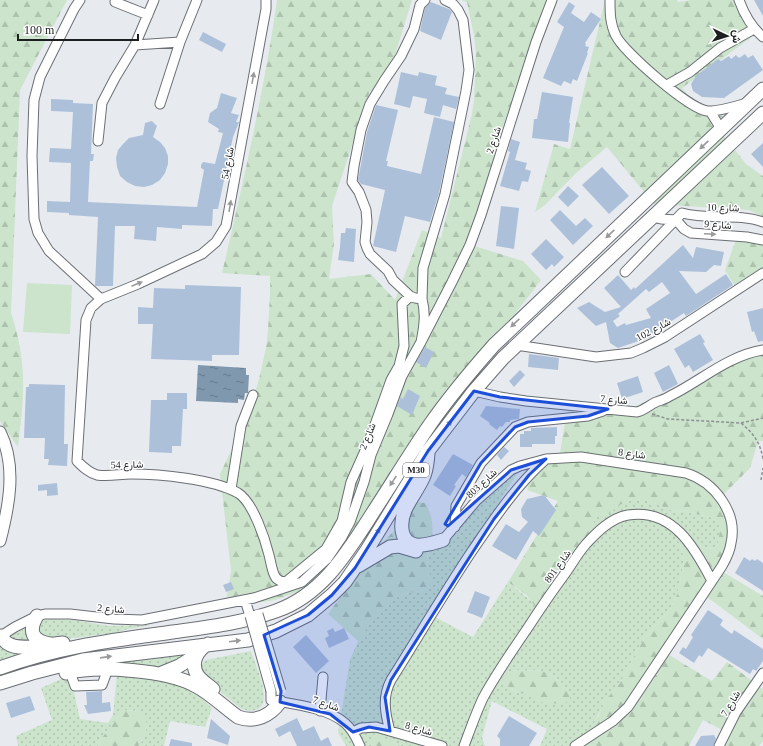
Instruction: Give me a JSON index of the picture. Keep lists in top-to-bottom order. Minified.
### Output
{"streets":{"highway":["M30"],"street":["شارع 2","شارع 54","شارع 10","شارع 9","شارع 102","شارع 7","شارع 8","شارع 803","شارع 801"]},"crossings":[["شارع 10","شارع 9"],["شارع 10","M30"],["شارع 9","M30"],["شارع 102","M30"],["شارع 7","شارع 8"],["شارع 7","M30"],["شارع 8","شارع 803"],["شارع 8","شارع 801"]],"one_way":["شارع 9"],"scale_bar":"100 m","north":"right"}
